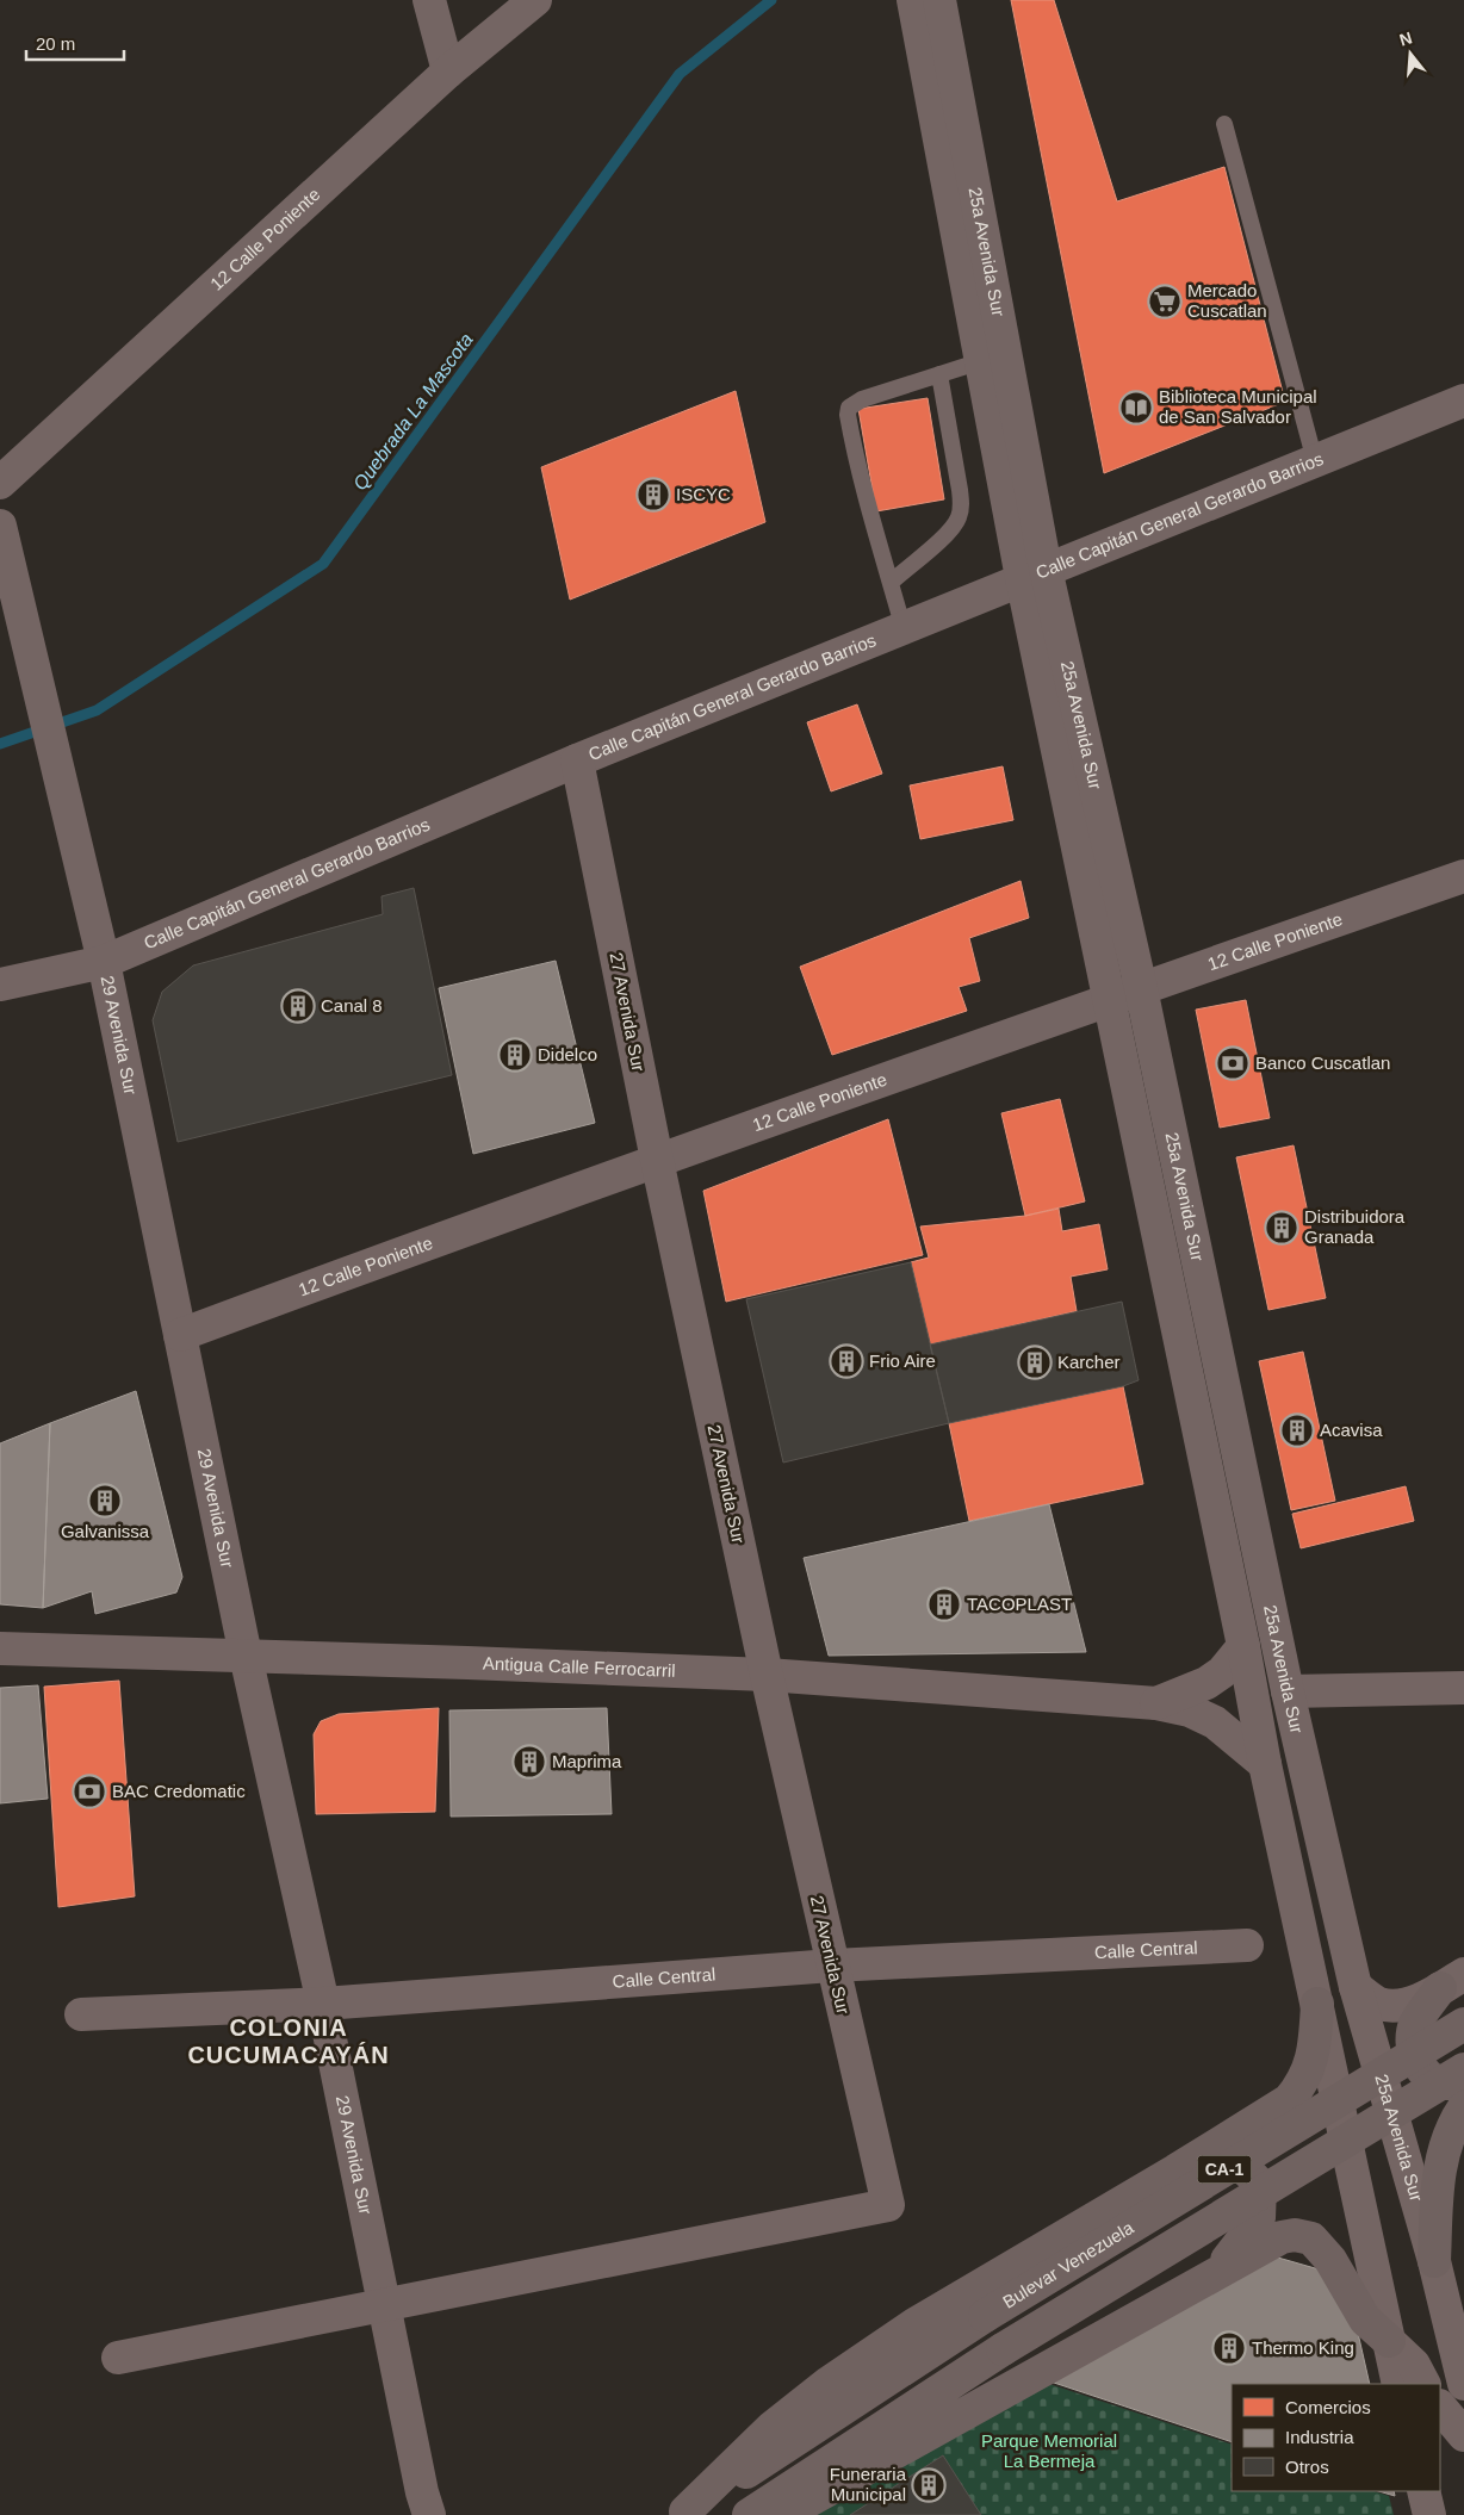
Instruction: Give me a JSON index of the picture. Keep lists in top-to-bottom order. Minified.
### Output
{"streets":{"highway":["CA-1","Bulevar Venezuela"],"street":["12 Calle Poniente","25a Avenida Sur","Calle Capitán General Gerardo Barrios","27 Avenida Sur","29 Avenida Sur","Antigua Calle Ferrocarril","Calle Central"]},"crossings":[["12 Calle Poniente","25a Avenida Sur"],["12 Calle Poniente","27 Avenida Sur"],["12 Calle Poniente","29 Avenida Sur"],["25a Avenida Sur","Calle Capitán General Gerardo Barrios"],["25a Avenida Sur","Antigua Calle Ferrocarril"],["Calle Capitán General Gerardo Barrios","27 Avenida Sur"],["Calle Capitán General Gerardo Barrios","29 Avenida Sur"],["27 Avenida Sur","29 Avenida Sur"],["27 Avenida Sur","Antigua Calle Ferrocarril"],["27 Avenida Sur","Calle Central"],["29 Avenida Sur","Antigua Calle Ferrocarril"],["29 Avenida Sur","Calle Central"]],"districts":["COLONIA CUCUMACAYÁN"],"water":["Quebrada La Mascota"],"parks":["Parque Memorial La Bermeja"],"places":{"supermarket":["Mercado Cuscatlan"],"library":["Biblioteca Municipal de San Salvador"],"building":["ISCYC","Canal 8","Didelco","Distribuidora Granada","Frio Aire","Karcher","Acavisa","Galvanissa","TACOPLAST","Maprima","Thermo King","Funeraria Municipal"],"bank":["Banco Cuscatlan","BAC Credomatic"]},"legend":["Comercios","Industria","Otros"],"scale_bar":"20 m","north":"top"}
